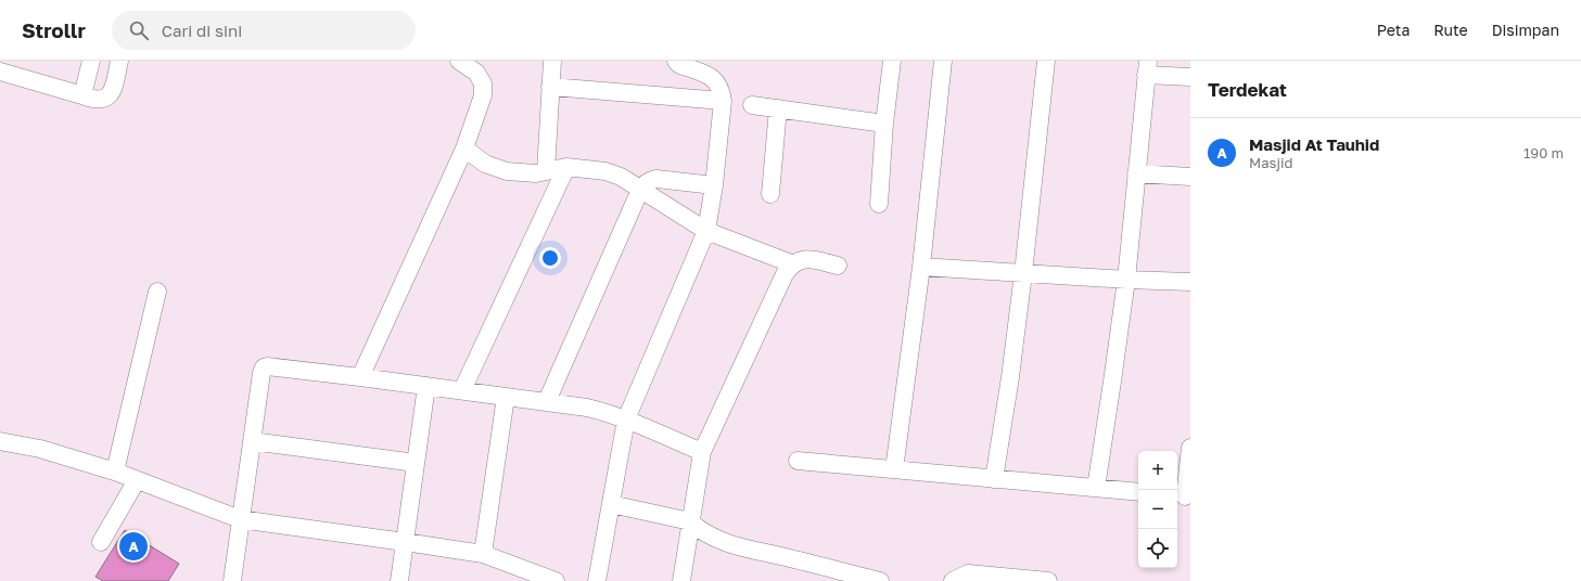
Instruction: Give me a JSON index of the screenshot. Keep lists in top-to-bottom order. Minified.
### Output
{"page":{"header":"Strollr","search":"Cari di sini","nav":["Peta","Rute","Disimpan"],"heading":"Terdekat","list":[{"mark":"A","name":"Masjid At Tauhid","note":"Masjid","value":"190 m"}],"map_buttons":["+","−"],"pins":"A"}}
